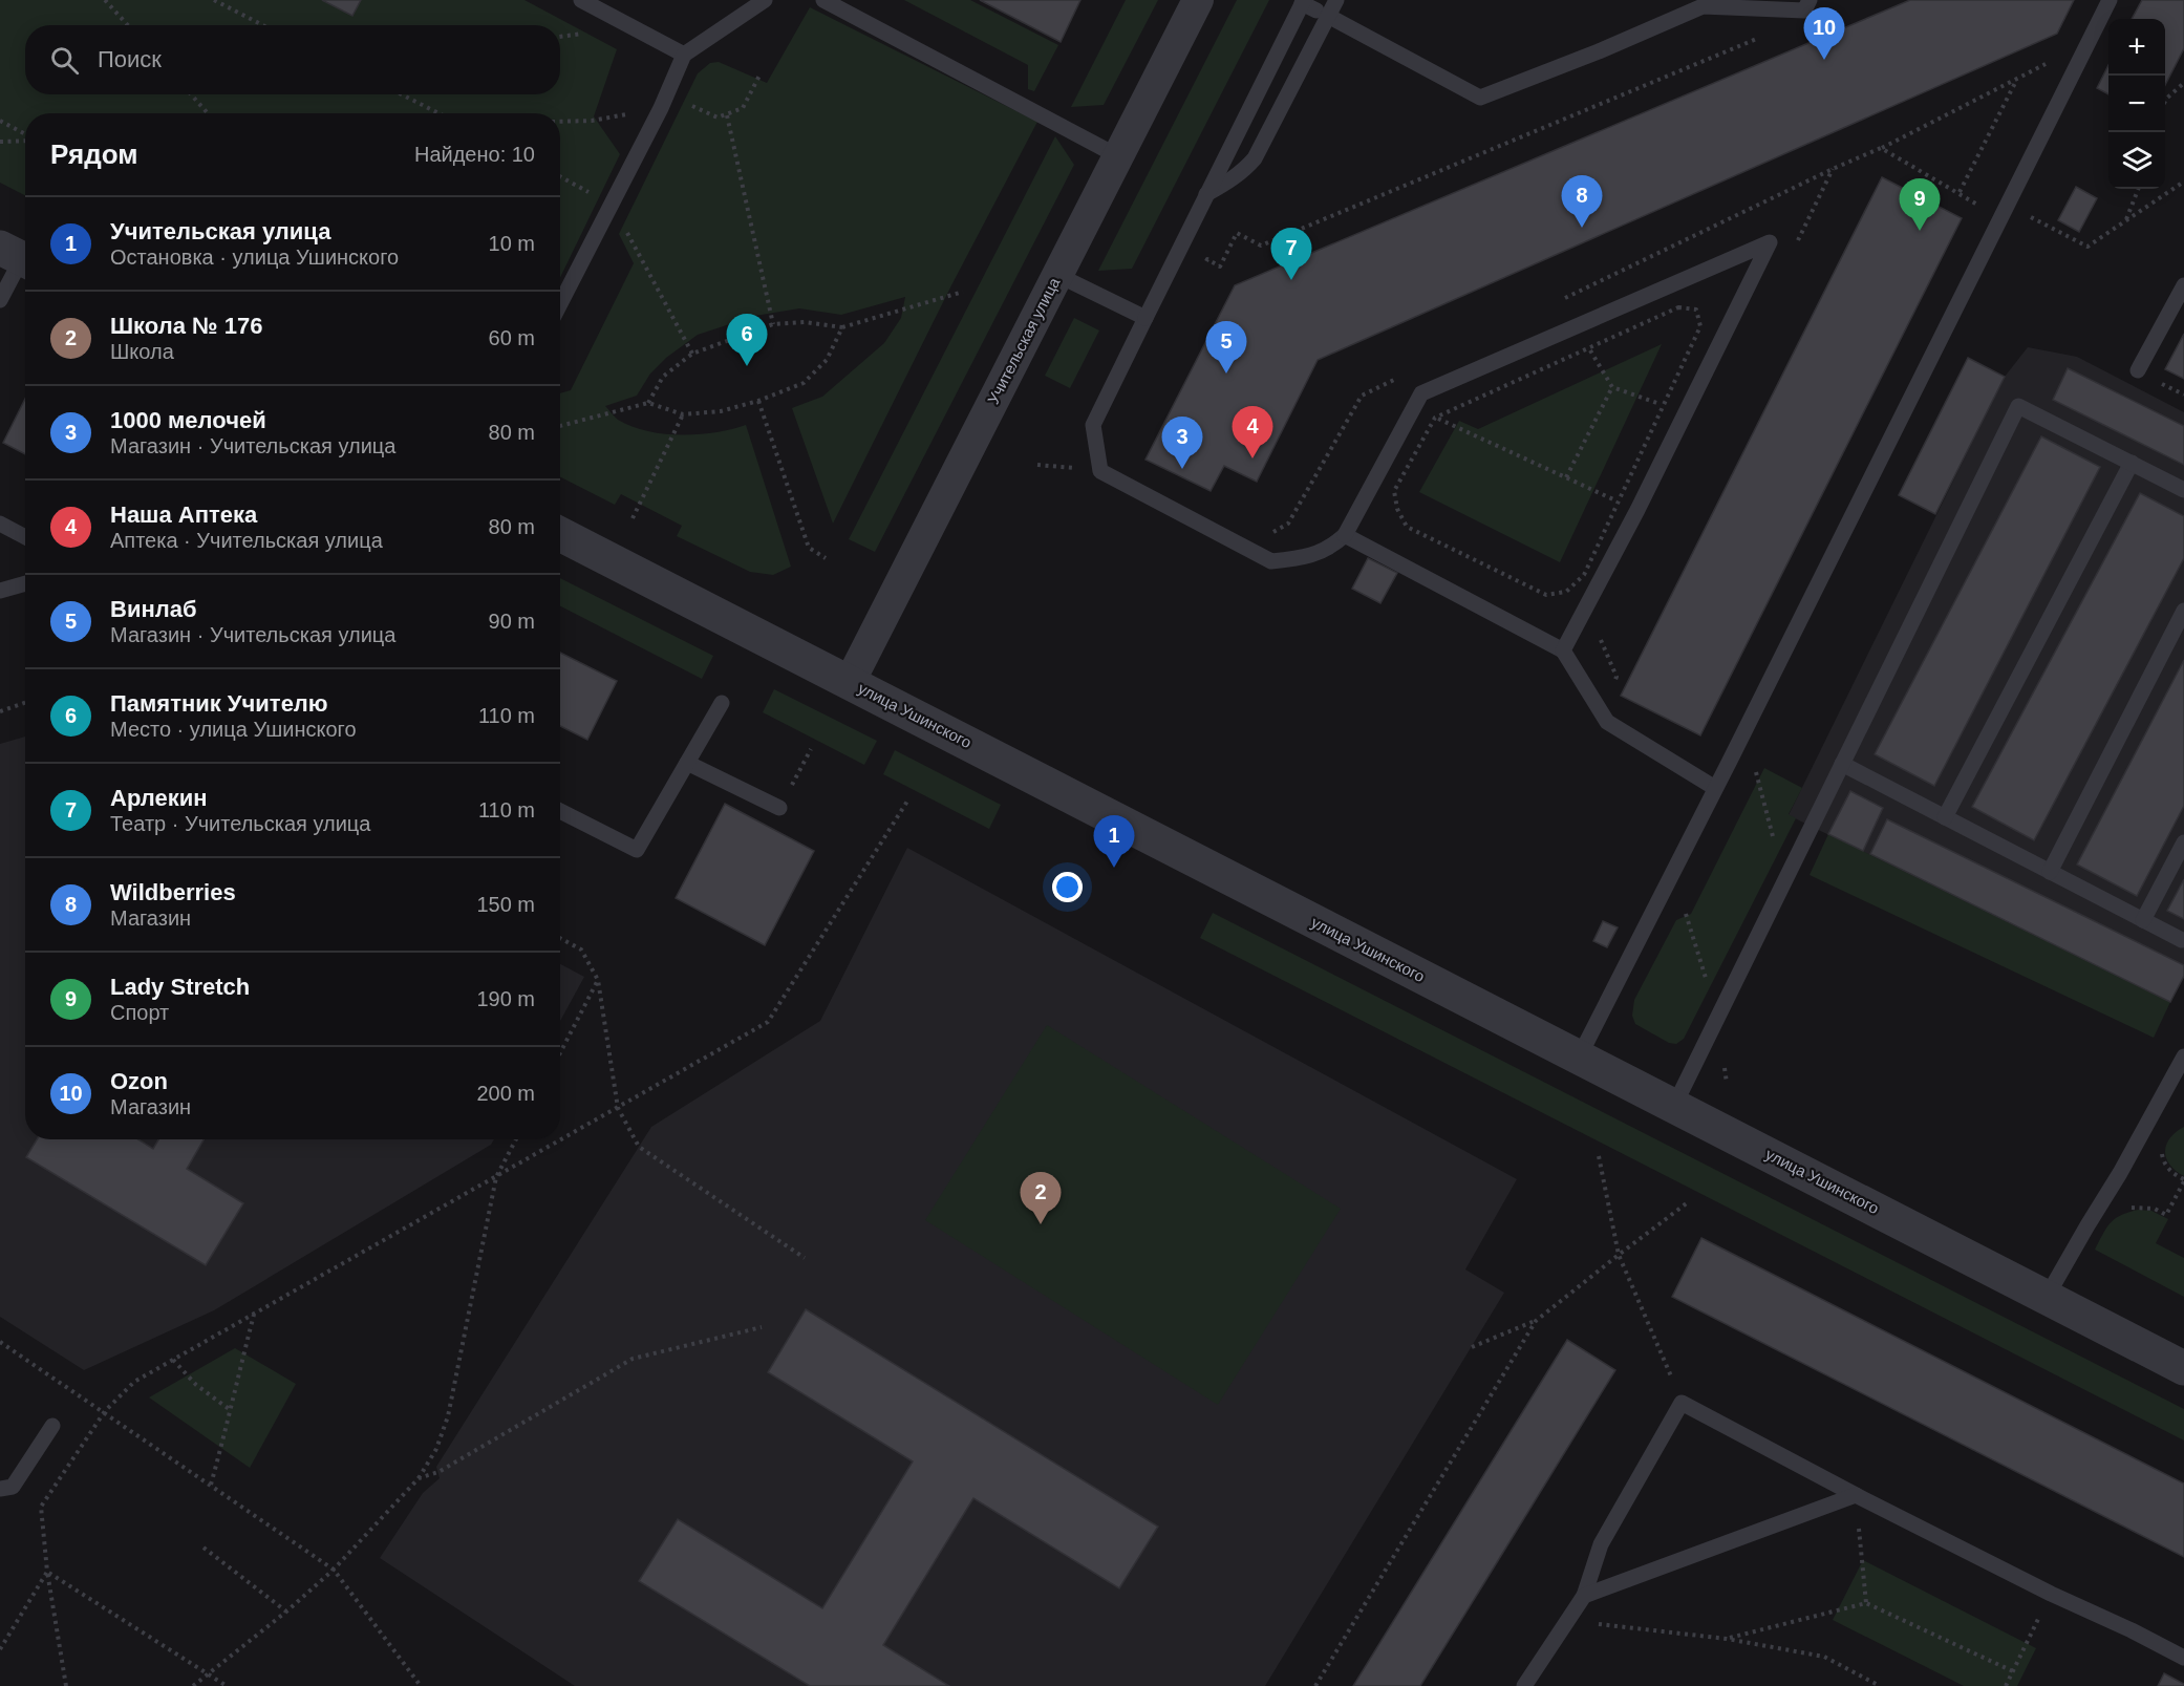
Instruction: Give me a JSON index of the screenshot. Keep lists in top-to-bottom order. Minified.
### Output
{"streets":{"street":["Учительская улица","улица Ушинского"]},"crossings":[["Учительская улица","улица Ушинского"]],"page":{"pins":["10","8","9","7","6","5","4","3","1","2"],"map_buttons":["+","−"],"search":"Поиск","heading":["Рядом","Найдено: 10"],"list":[{"mark":"1","name":"Учительская улица","note":"Остановка · улица Ушинского","value":"10 m"},{"mark":"2","name":"Школа № 176","note":"Школа","value":"60 m"},{"mark":"3","name":"1000 мелочей","note":"Магазин · Учительская улица","value":"80 m"},{"mark":"4","name":"Наша Аптека","note":"Аптека · Учительская улица","value":"80 m"},{"mark":"5","name":"Винлаб","note":"Магазин · Учительская улица","value":"90 m"},{"mark":"6","name":"Памятник Учителю","note":"Место · улица Ушинского","value":"110 m"},{"mark":"7","name":"Арлекин","note":"Театр · Учительская улица","value":"110 m"},{"mark":"8","name":"Wildberries","note":"Магазин","value":"150 m"},{"mark":"9","name":"Lady Stretch","note":"Спорт","value":"190 m"},{"mark":"10","name":"Ozon","note":"Магазин","value":"200 m"}]}}
